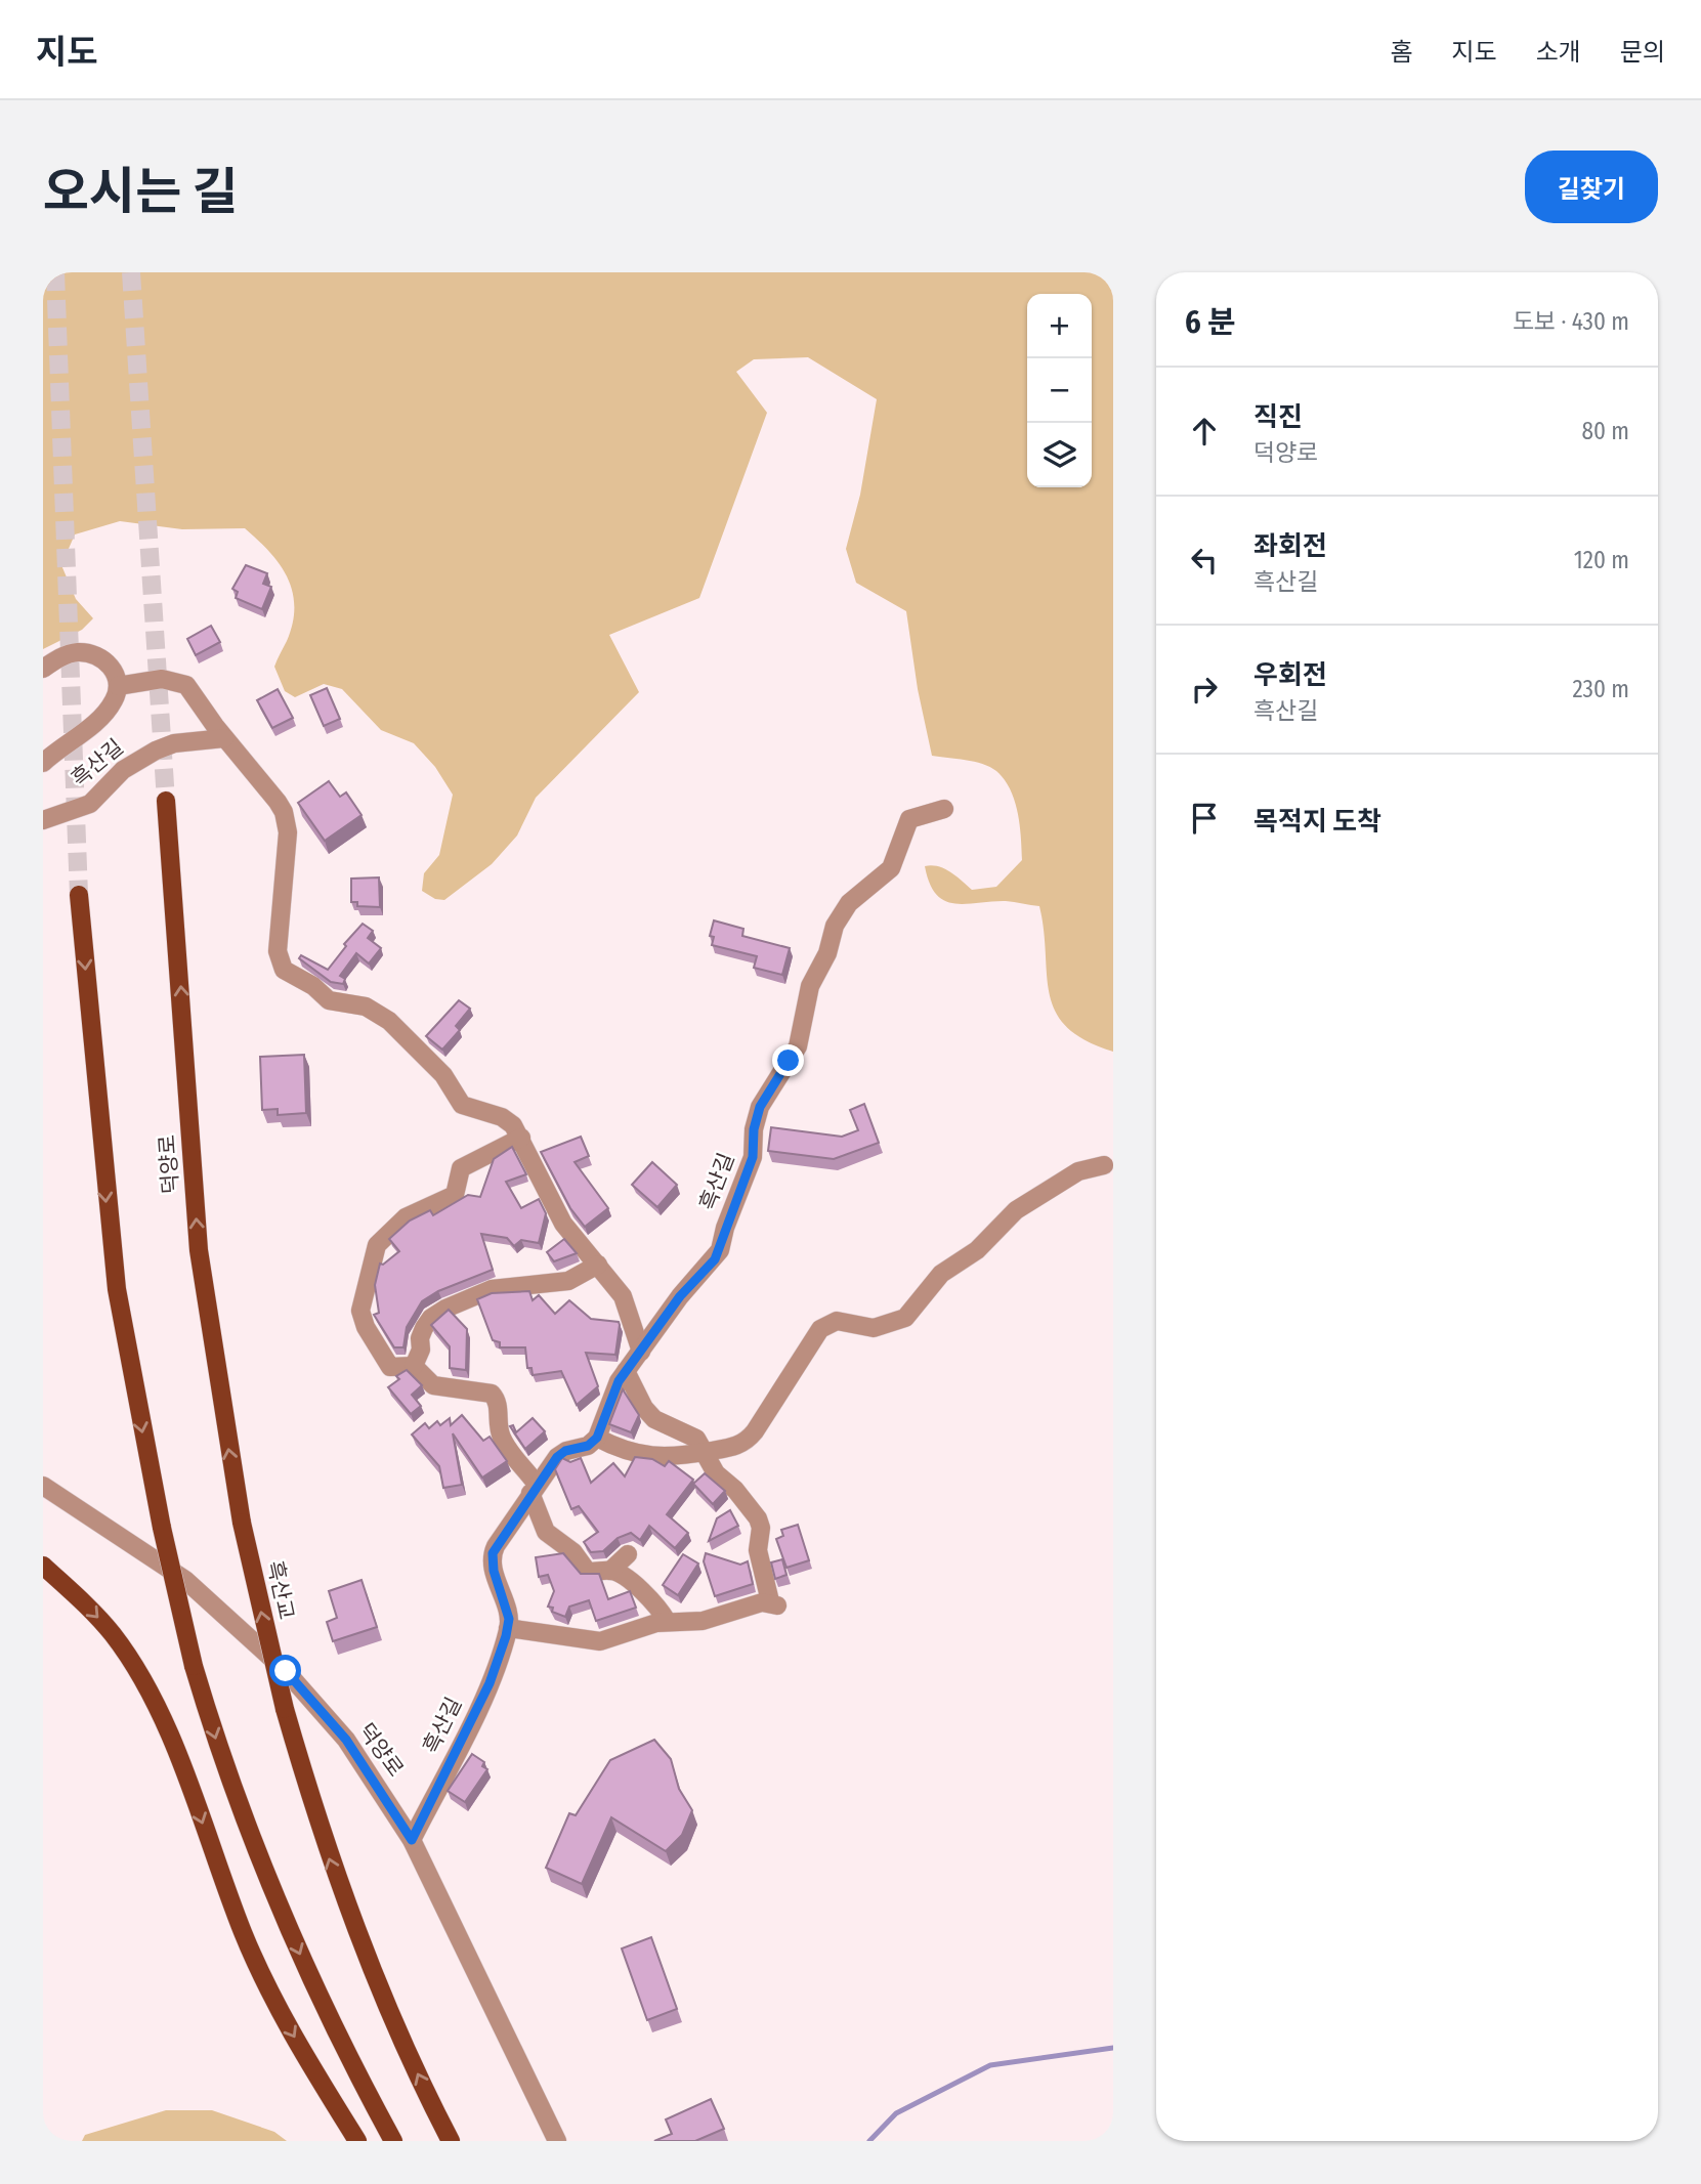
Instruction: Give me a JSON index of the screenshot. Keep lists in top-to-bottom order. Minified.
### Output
{"streets":{"main road":["덕양로","흑산교"],"street":["흑산길"]},"crossings":[["흑산길","덕양로"],["덕양로","흑산교"]],"page":{"header":"지도","nav":["홈","지도","소개","문의"],"title":"오시는 길","buttons":"길찾기","heading":["6 분","도보 · 430 m"],"map_buttons":["+","−"],"list":[["직진","덕양로","80 m"],["좌회전","흑산길","120 m"],["우회전","흑산길","230 m"],"목적지 도착"]}}
